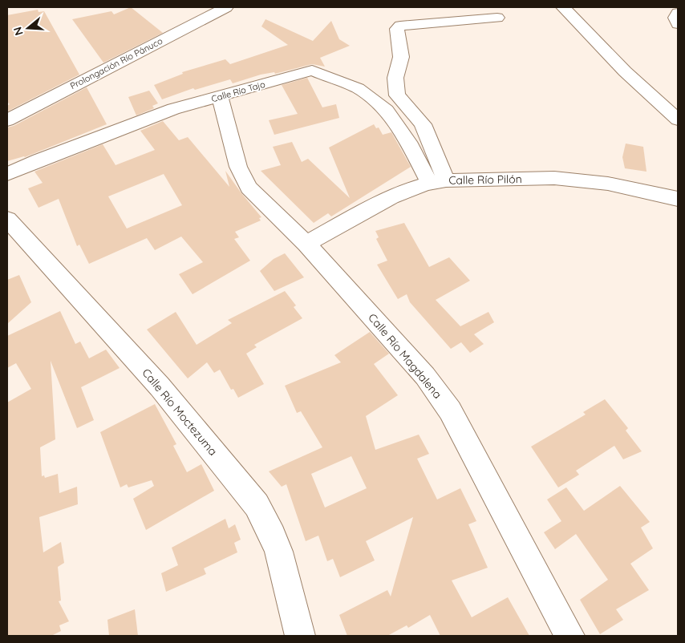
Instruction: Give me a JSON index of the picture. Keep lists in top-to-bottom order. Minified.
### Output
{"streets":{"main road":["Prolongación Río Pánuco","Calle Río Tajo","Calle Río Pilón","Calle Río Magdalena","Calle Río Moctezuma"]},"crossings":[["Calle Río Tajo","Calle Río Pilón"],["Calle Río Tajo","Calle Río Magdalena"],["Calle Río Pilón","Calle Río Magdalena"]],"north":"left"}
